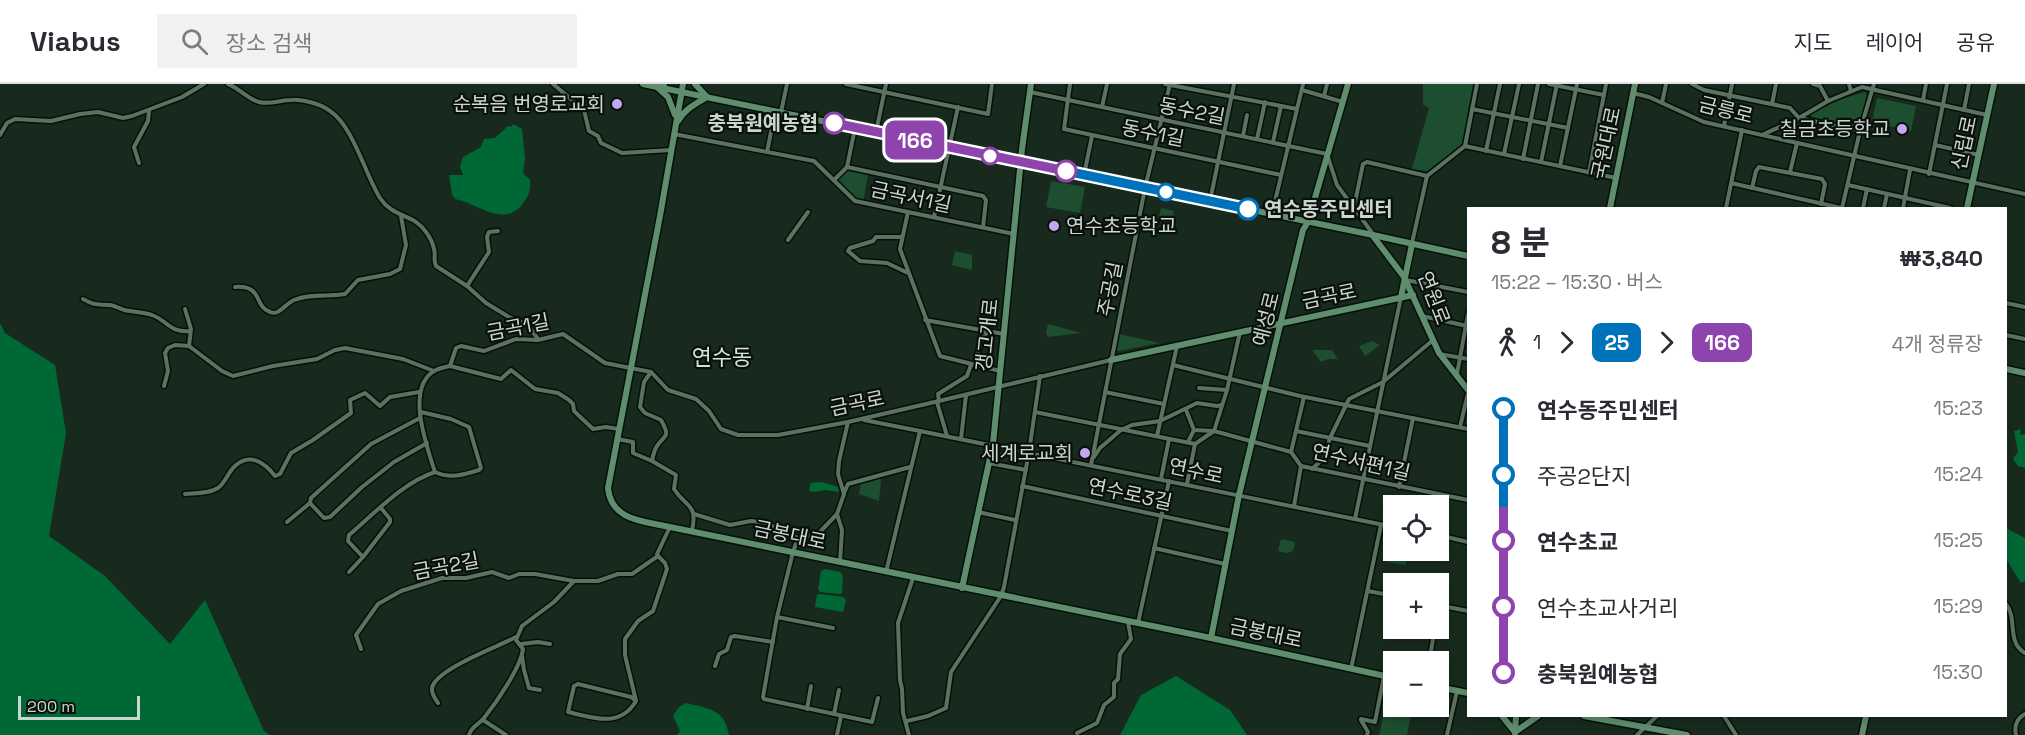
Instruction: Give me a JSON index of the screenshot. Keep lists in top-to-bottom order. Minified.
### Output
{"streets":{"street":["금릉로","동수2길","동수1길","국원대로","신립로","금곡서1길","주공길","금곡로","연원로","예성로","금곡1길","갱고개로","연수서편1길","연수로","연수로3길","금봉대로","금곡2길"]},"crossings":[["금릉로","국원대로"],["금릉로","신립로"],["동수2길","동수1길"],["동수2길","주공길"],["동수2길","예성로"],["동수2길","갱고개로"],["동수1길","주공길"],["금곡서1길","갱고개로"],["금곡서1길","금봉대로"],["주공길","금곡로"],["금곡로","연원로"],["금곡로","예성로"],["금곡로","갱고개로"],["금곡로","연수로"],["예성로","연수서편1길"],["예성로","연수로"],["예성로","연수로3길"],["예성로","금봉대로"],["금곡1길","금봉대로"],["갱고개로","연수로"],["갱고개로","금봉대로"]],"districts":["연수동"],"places":["순복음 번영로교회","충북원예농협","칠금초등학교","연수동주민센터","연수초등학교","세계로교회"],"lines":["bus line 166","bus line 25"],"scale_bar":"200 m","page":{"header":"Viabus","search":"장소 검색","nav":["지도","레이어","공유"],"on_map":"166","heading":["8 분","15:22 – 15:30 · 버스","₩3,840"],"legs":["1","25","166","4개 정류장"],"list":[{"name":"연수동주민센터","value":"15:23"},{"name":"주공2단지","value":"15:24"},{"name":"연수초교","value":"15:25"},{"name":"연수초교사거리","value":"15:29"},{"name":"충북원예농협","value":"15:30"}],"map_buttons":["+","−"],"scale":"200 m"}}
